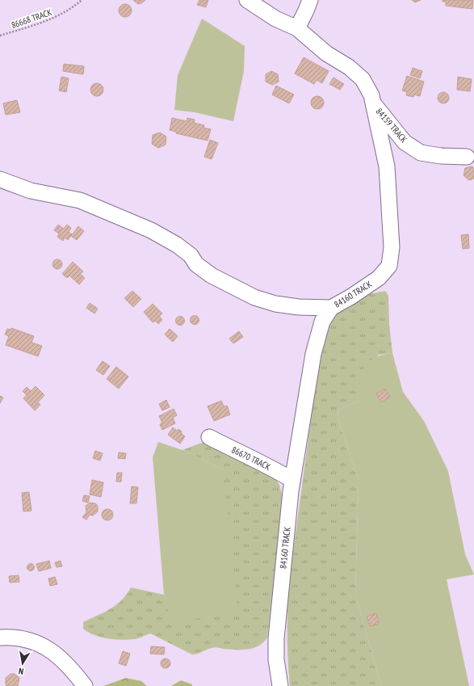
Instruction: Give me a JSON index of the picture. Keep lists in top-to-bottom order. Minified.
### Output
{"streets":{"street":["84159 TRACK","84160 TRACK","86670 TRACK"],"path":["86668 TRACK"]},"crossings":[["84159 TRACK","84160 TRACK"],["84160 TRACK","86670 TRACK"]],"north":"bottom"}
